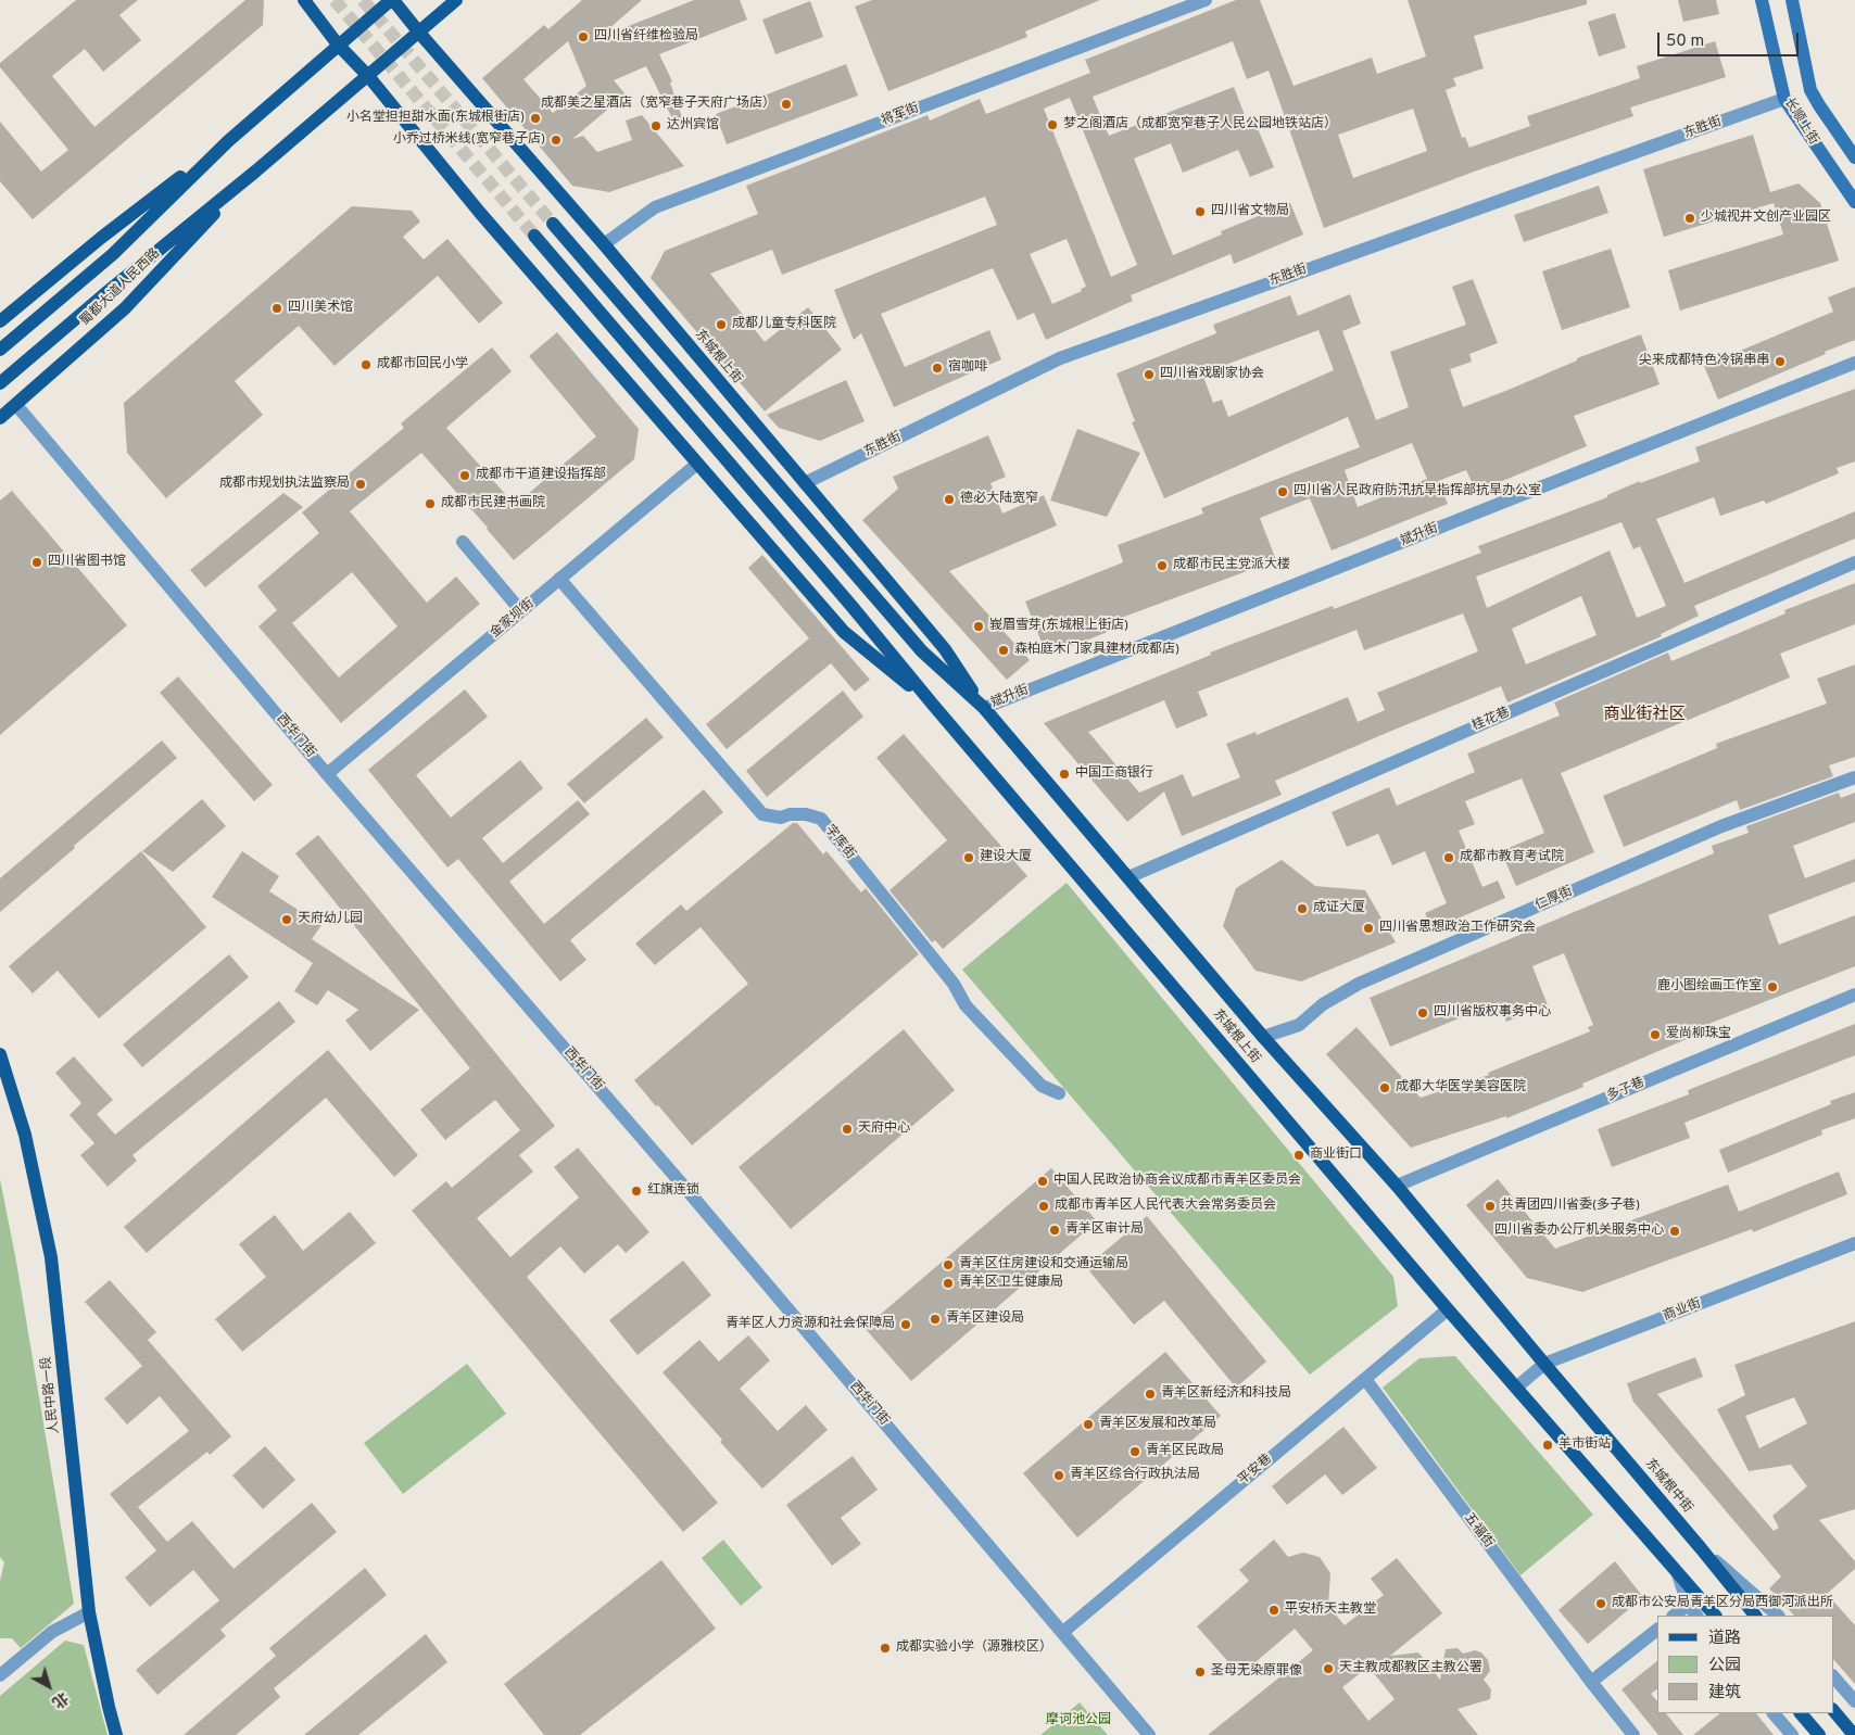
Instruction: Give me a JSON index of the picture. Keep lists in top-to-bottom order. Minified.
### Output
{"streets":{"main road":["长顺上街","蜀都大道人民西路","东城根上街","人民中路一段","东城根中街"],"street":["将军街","东胜街","斌升街","金家坝街","桂花巷","西华门街","字库街","仁厚街","多子巷","商业街","平安巷","五福街"]},"crossings":[["将军街","东城根上街"],["长顺上街","东胜街"],["东胜街","东城根上街"],["蜀都大道人民西路","东城根上街"],["蜀都大道人民西路","西华门街"],["东城根上街","斌升街"],["东城根上街","金家坝街"],["东城根上街","桂花巷"],["东城根上街","仁厚街"],["东城根上街","多子巷"],["东城根上街","商业街"],["东城根上街","平安巷"],["东城根上街","东城根中街"],["金家坝街","西华门街"],["金家坝街","字库街"],["西华门街","平安巷"],["商业街","东城根中街"],["平安巷","五福街"]],"districts":["商业街社区"],"parks":["摩诃池公园"],"places":["四川省纤维检验局","成都美之星酒店（宽窄巷子天府广场店）","小名堂担担甜水面(东城根街店)","梦之阁酒店（成都宽窄巷子人民公园地铁站店）","达州宾馆","小乔过桥米线(宽窄巷子店)","四川省文物局","少城视井文创产业园区","四川美术馆","成都儿童专科医院","尖来成都特色冷锅串串","成都市回民小学","宿咖啡","四川省戏剧家协会","成都市干道建设指挥部","成都市规划执法监察局","四川省人民政府防汛抗旱指挥部抗旱办公室","德必大陆宽窄","成都市民建书画院","四川省图书馆","成都市民主党派大楼","峩眉雪芽(东城根上街店)","森柏庭木门家具建材(成都店)","中国工商银行","建设大厦","成都市教育考试院","成证大厦","天府幼儿园","四川省思想政治工作研究会","鹿小图绘画工作室","四川省版权事务中心","爱尚柳珠宝","成都大华医学美容医院","天府中心","商业街口","中国人民政治协商会议成都市青羊区委员会","红旗连锁","成都市青羊区人民代表大会常务委员会","共青团四川省委(多子巷)","青羊区审计局","四川省委办公厅机关服务中心","青羊区住房建设和交通运输局","青羊区卫生健康局","青羊区建设局","青羊区人力资源和社会保障局","青羊区新经济和科技局","青羊区发展和改革局","羊市街站","青羊区民政局","青羊区综合行政执法局","成都市公安局青羊区分局西御河派出所","平安桥天主教堂","成都实验小学（源雅校区）","天主教成都教区主教公署","圣母无染原罪像"],"legend":["道路","公园","建筑"],"scale_bar":"50 m","north":"bottom right"}
